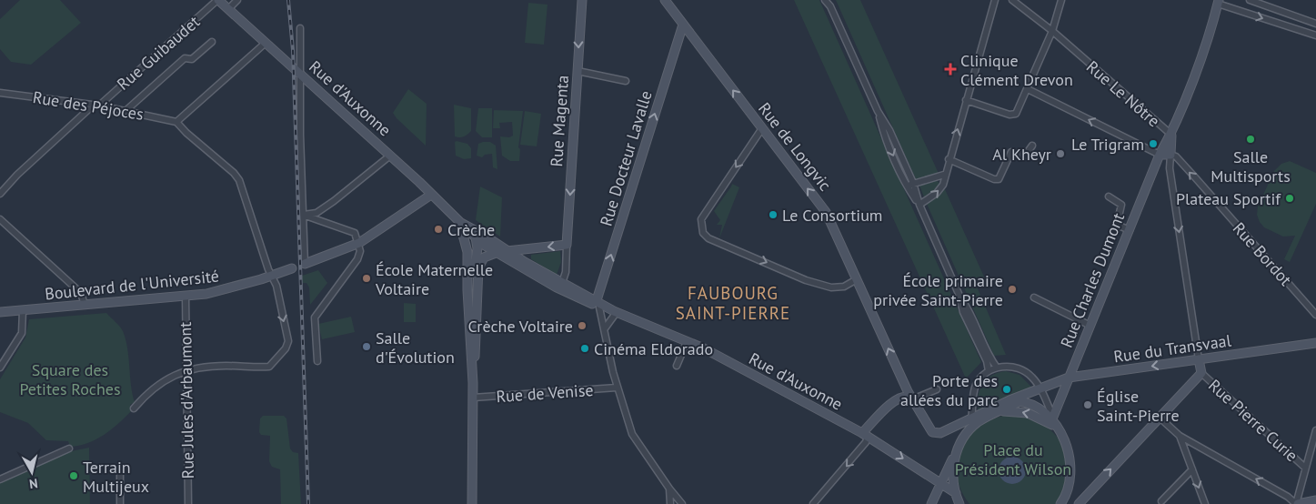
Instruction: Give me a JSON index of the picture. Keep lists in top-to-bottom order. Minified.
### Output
{"streets":{"street":["Rue Guibaudet","Rue Le Nôtre","Rue d'Auxonne","Rue des Péjoces","Rue Magenta","Rue de Longvic","Rue Docteur Lavalle","Rue Bordot","Rue Charles Dumont","Boulevard de l'Université","Rue du Transvaal","Rue de Venise","Rue Jules d'Arbaumont","Rue Pierre Curie"]},"crossings":[["Rue Guibaudet","Rue d'Auxonne"],["Rue Guibaudet","Rue des Péjoces"],["Rue Le Nôtre","Rue Charles Dumont"],["Rue d'Auxonne","Rue Docteur Lavalle"],["Rue de Longvic","Rue Docteur Lavalle"],["Rue Bordot","Rue Charles Dumont"],["Rue Charles Dumont","Rue du Transvaal"],["Boulevard de l'Université","Rue Jules d'Arbaumont"]],"one_way":["Rue Magenta","Rue de Longvic","Rue Docteur Lavalle","Rue Bordot","Rue du Transvaal"],"districts":["FAUBOURG SAINT-PIERRE"],"parks":["Square des Petites Roches","Place du Président Wilson"],"places":{"health":["Clinique Clément Drevon"],"other":["Salle Multisports","Le Trigram","Al Kheyr","Plateau Sportif","Le Consortium","Crèche","École Maternelle Voltaire","École primaire privée Saint-Pierre","Crèche Voltaire","Salle d'Évolution","Cinéma Eldorado","Porte des allées du parc","Église Saint-Pierre","Terrain Multijeux"]},"north":"bottom"}
